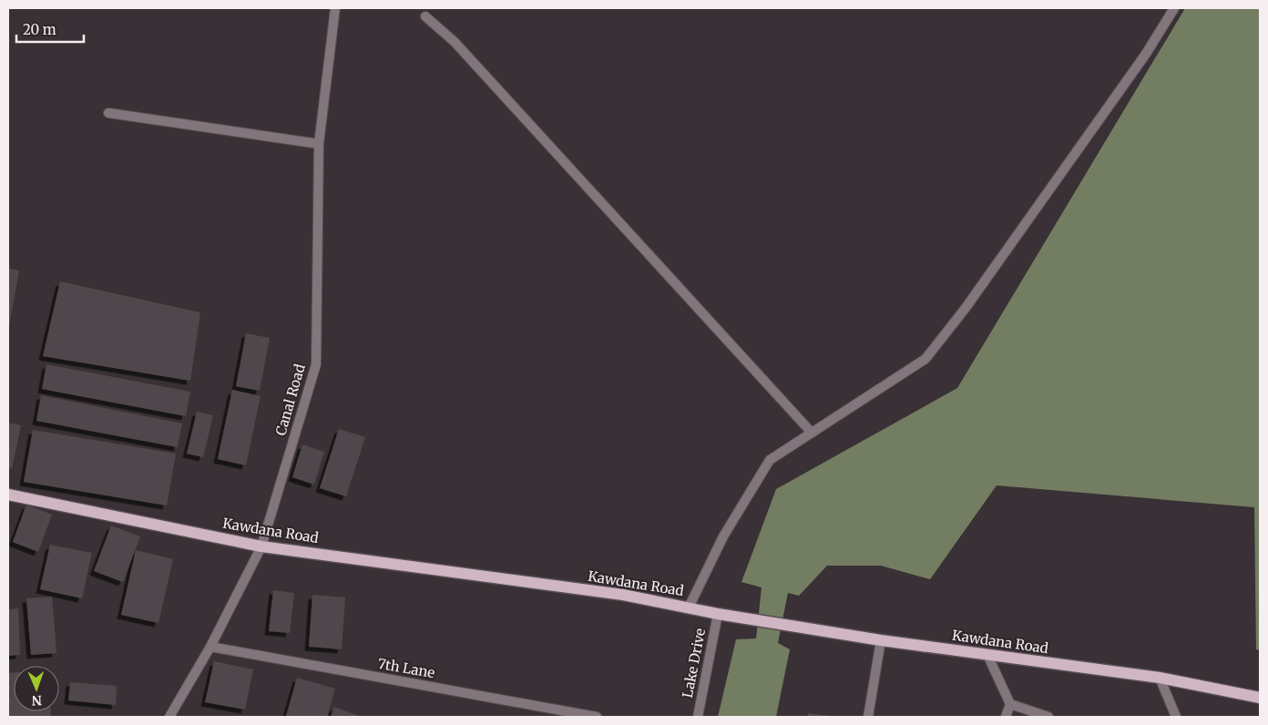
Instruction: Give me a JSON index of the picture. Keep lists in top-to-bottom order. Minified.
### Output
{"streets":{"main road":["Kawdana Road"],"street":["Canal Road","Lake Drive","7th Lane"]},"crossings":[["Canal Road","Kawdana Road"],["Canal Road","7th Lane"],["Kawdana Road","Lake Drive"]],"scale_bar":"20 m","north":"bottom"}
